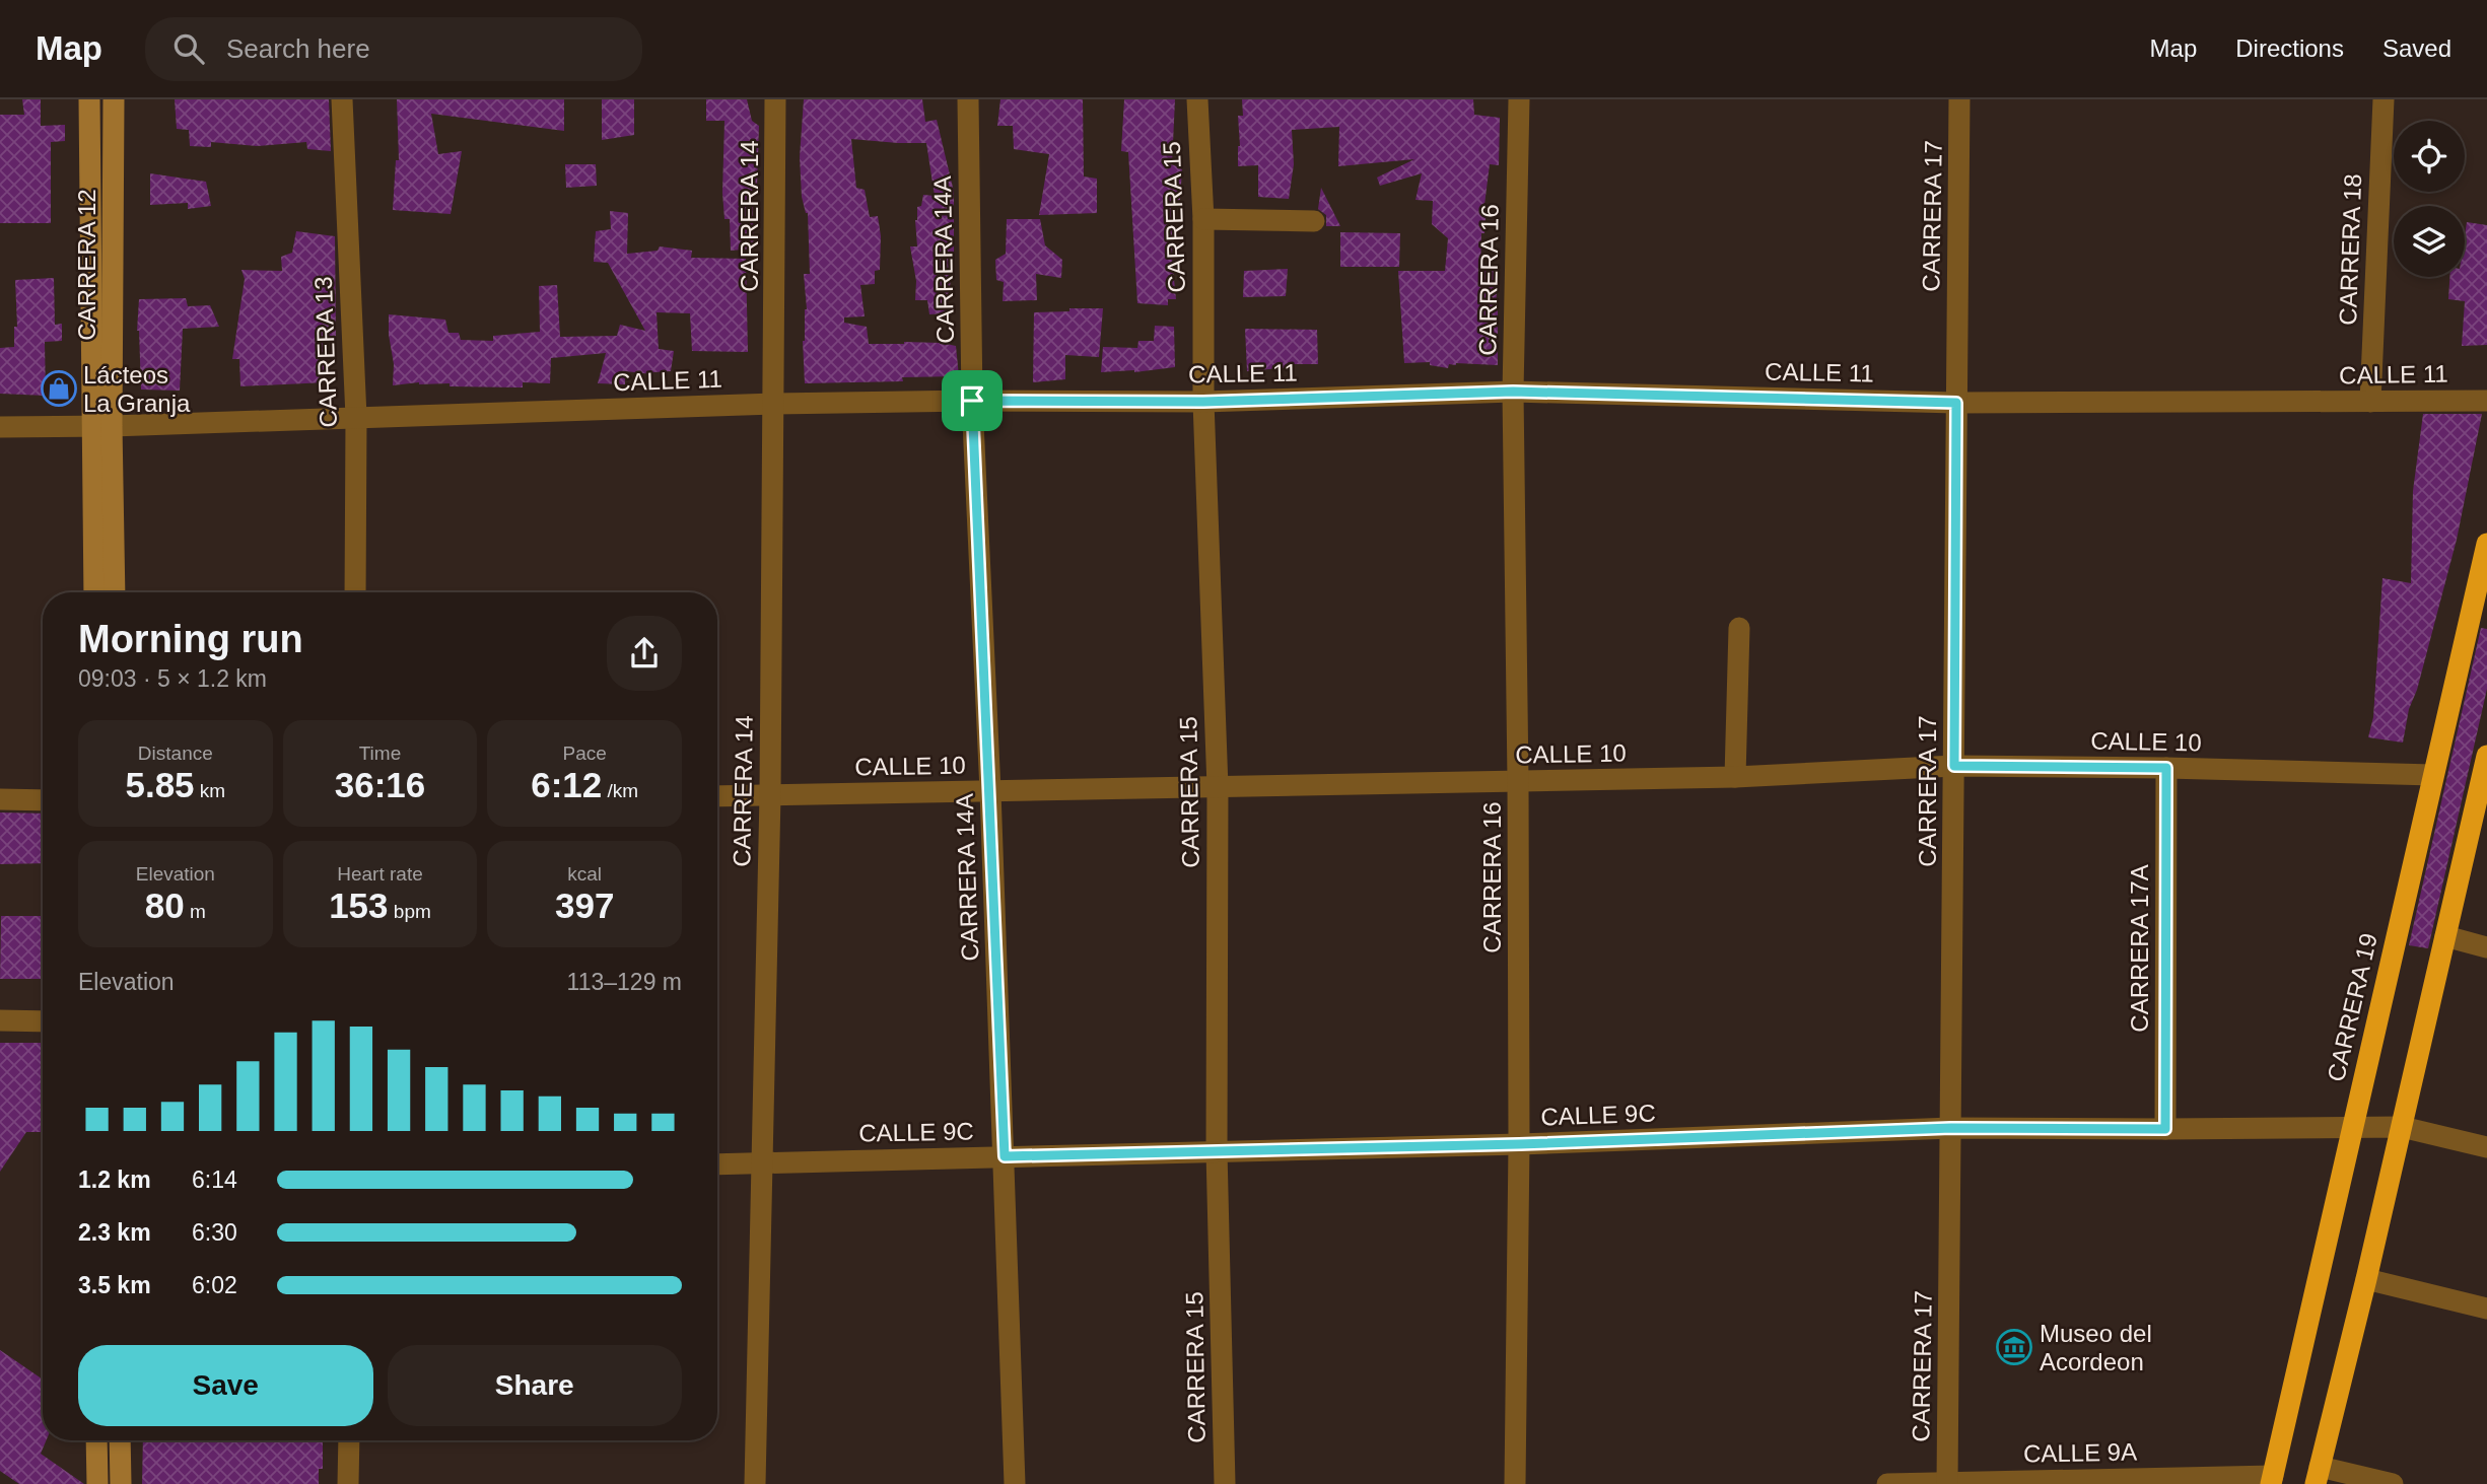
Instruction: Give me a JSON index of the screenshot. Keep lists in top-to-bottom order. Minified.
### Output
{"streets":{"highway":["CARRERA 19"],"street":["CARRERA 14","CARRERA 17","CARRERA 15","CARRERA 18","CARRERA 14A","CARRERA 12","CARRERA 16","CARRERA 13","CALLE 11","CALLE 10","CARRERA 17A","CALLE 9C","CALLE 9A"]},"crossings":[["CARRERA 14","CALLE 11"],["CARRERA 14","CALLE 10"],["CARRERA 14","CALLE 9C"],["CARRERA 17","CALLE 11"],["CARRERA 17","CALLE 10"],["CARRERA 17","CALLE 9C"],["CARRERA 17","CALLE 9A"],["CARRERA 15","CALLE 11"],["CARRERA 15","CALLE 10"],["CARRERA 15","CALLE 9C"],["CARRERA 18","CALLE 11"],["CARRERA 14A","CALLE 11"],["CARRERA 14A","CALLE 10"],["CARRERA 14A","CALLE 9C"],["CARRERA 12","CALLE 11"],["CARRERA 16","CALLE 11"],["CARRERA 16","CALLE 10"],["CARRERA 16","CALLE 9C"],["CARRERA 13","CALLE 11"],["CALLE 10","CARRERA 17A"],["CALLE 10","CARRERA 19"],["CARRERA 17A","CALLE 9C"],["CARRERA 19","CALLE 9C"],["CARRERA 19","CALLE 9A"]],"places":{"shop":["Lácteos La Granja"],"museum":["Museo del Acordeon"]},"page":{"header":"Map","search":"Search here","nav":["Map","Directions","Saved"],"heading":["Morning run","09:03 · 5 × 1.2 km"],"stats":[["Distance","5.85 km"],["Time","36:16"],["Pace","6:12 /km"],["Elevation","80 m"],["Heart rate","153 bpm"],["kcal","397"]],"chart":["Elevation","113–129 m"],"list":[{"name":"1.2 km","note":"6:14"},{"name":"2.3 km","note":"6:30"},{"name":"3.5 km","note":"6:02"}],"buttons":["Save","Share"]}}
